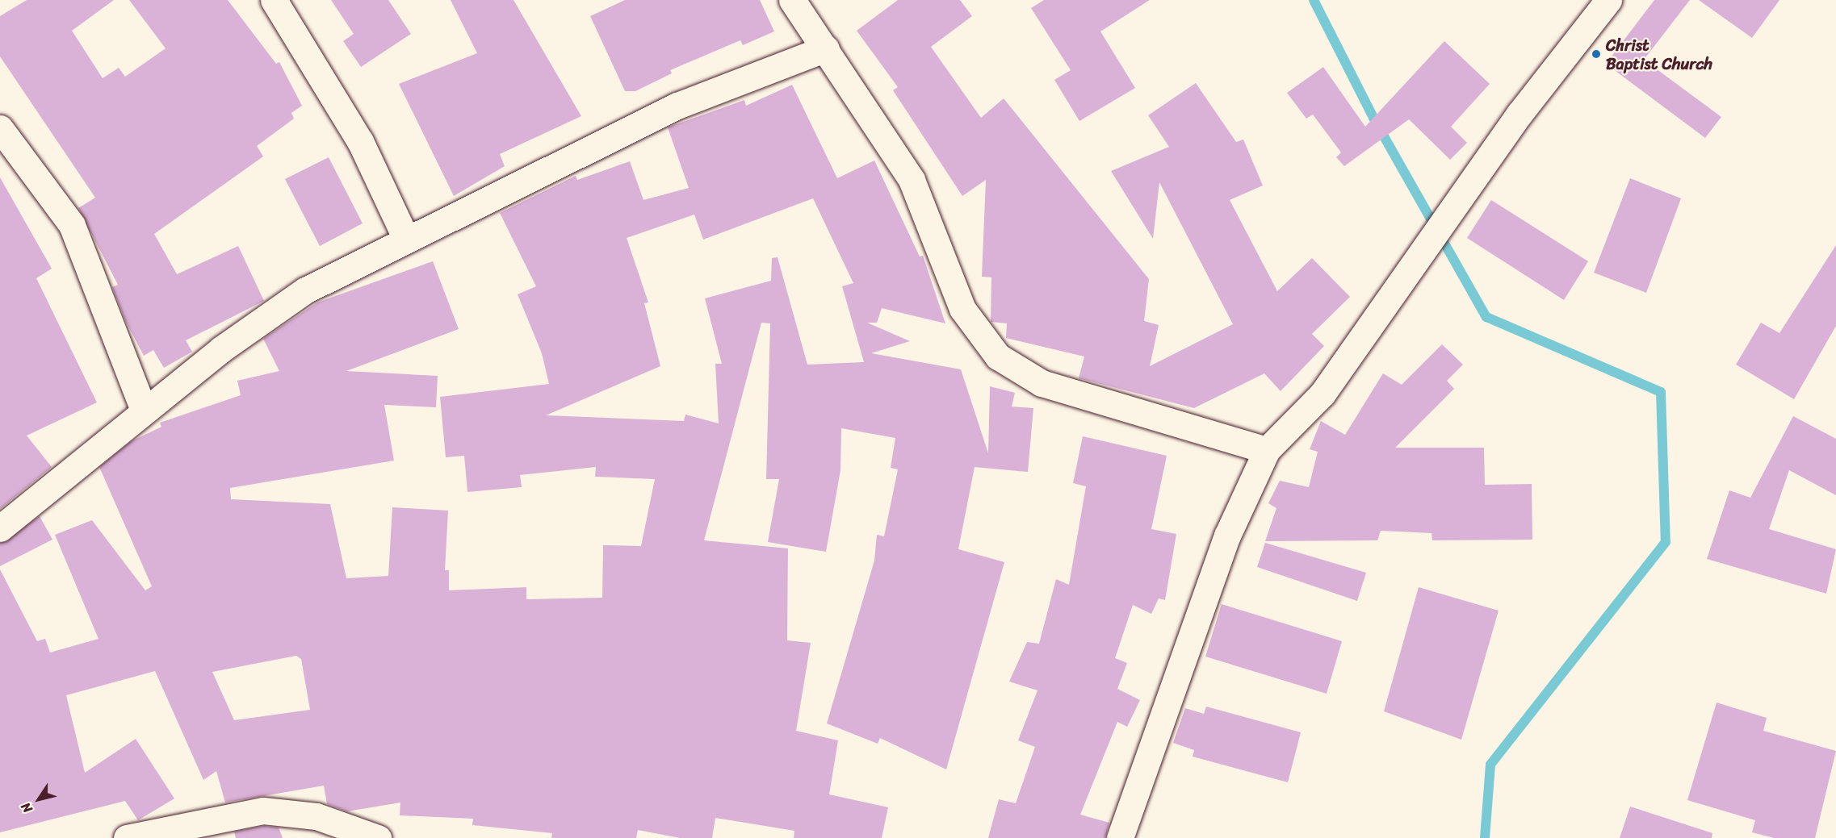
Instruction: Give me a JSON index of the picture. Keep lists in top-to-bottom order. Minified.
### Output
{"places":["Christ Baptist Church"],"north":"bottom left"}
